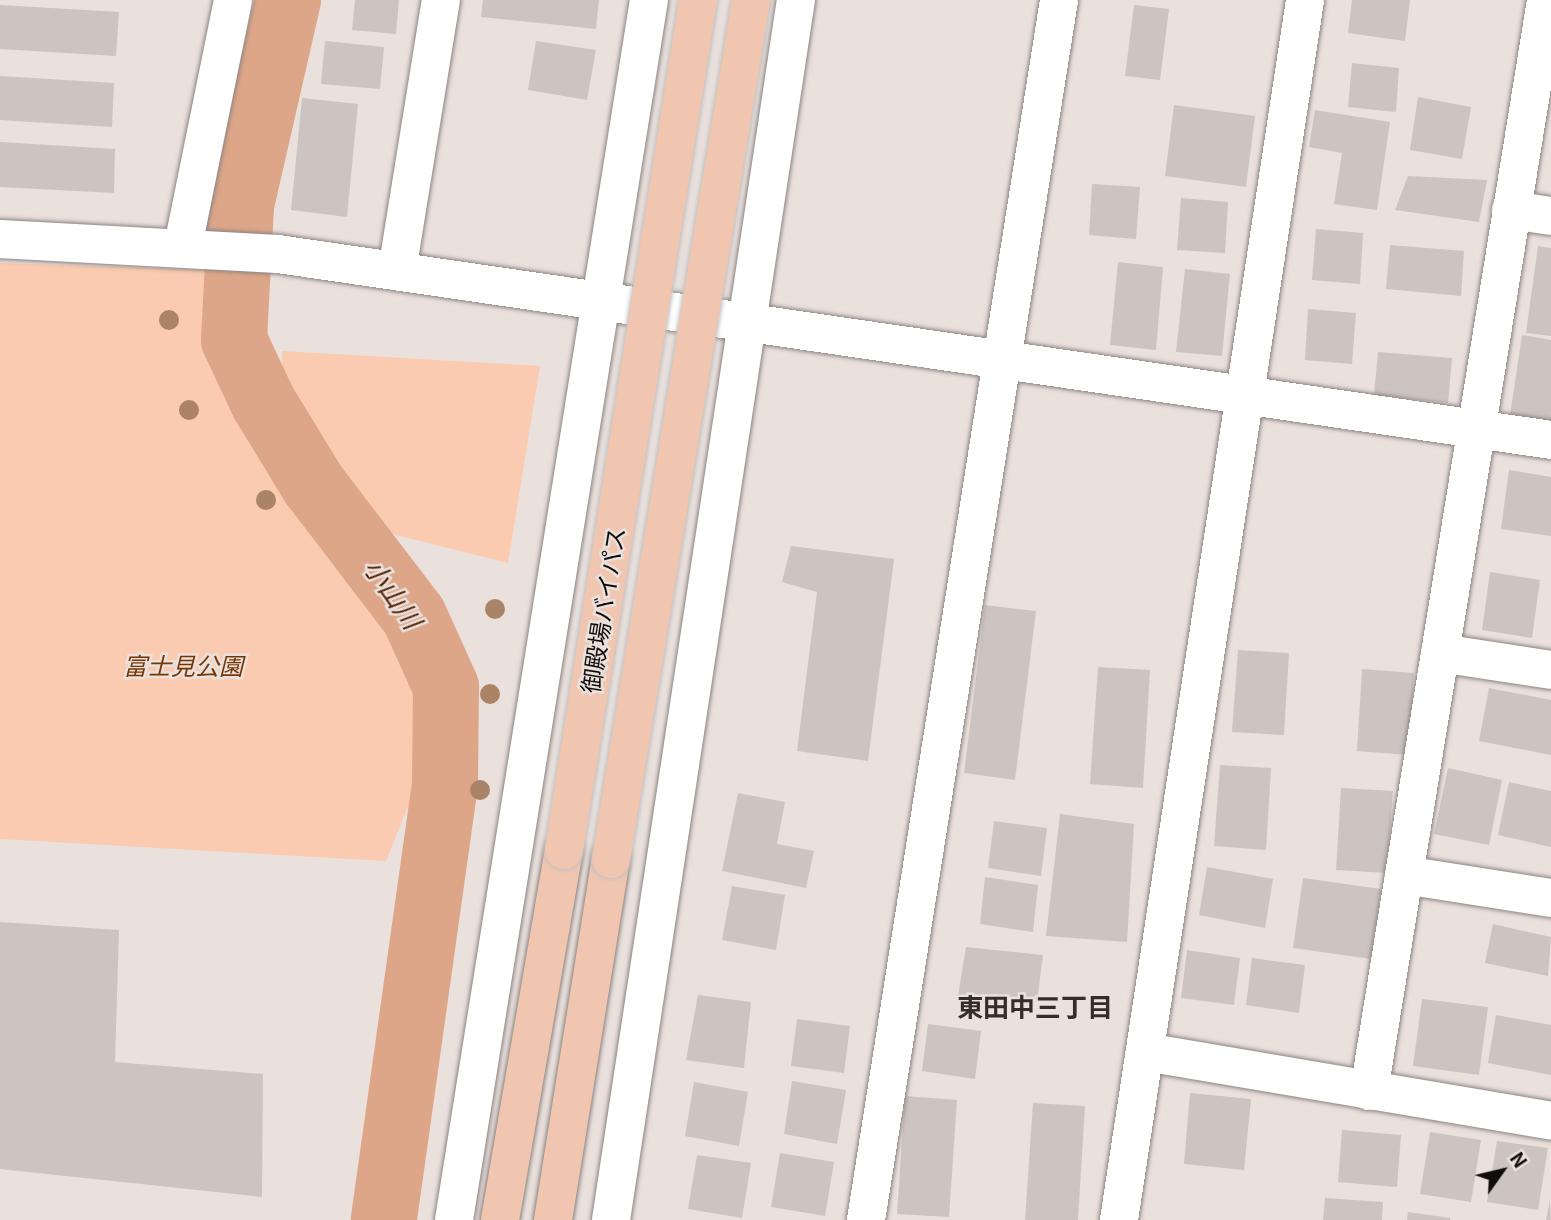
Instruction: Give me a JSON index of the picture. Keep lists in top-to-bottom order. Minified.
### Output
{"streets":{"highway":["御殿場バイパス"]},"districts":["東田中三丁目"],"water":["小山川"],"parks":["富士見公園"],"north":"top right"}
